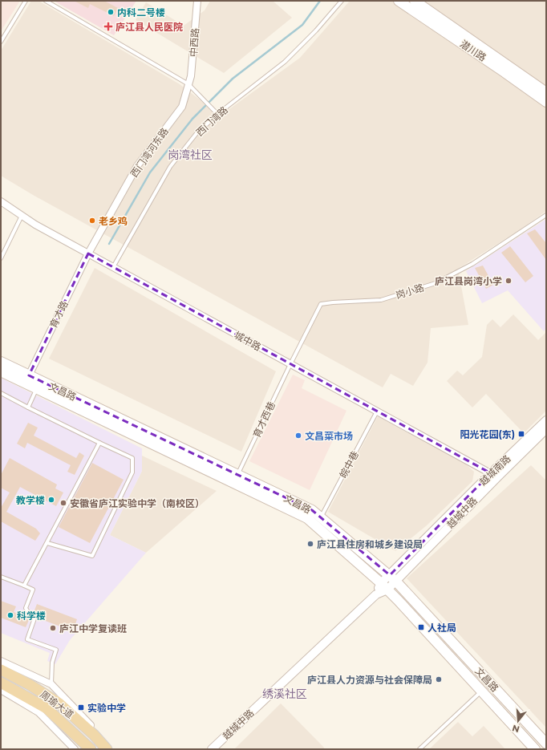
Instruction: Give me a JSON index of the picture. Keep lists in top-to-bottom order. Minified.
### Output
{"streets":{"main road":["潜川路","文昌路","周瑜大道"],"street":["中西路","西门湾河东路","育才路","城中路","越城南路","越城中路"],"lane":["西门湾路","岗小路","育才西巷","皖中巷"]},"crossings":[["中西路","西门湾河东路"],["西门湾路","城中路"],["西门湾河东路","育才路"],["西门湾河东路","城中路"],["岗小路","城中路"],["岗小路","育才西巷"],["育才路","城中路"],["育才路","文昌路"],["城中路","育才西巷"],["城中路","皖中巷"],["城中路","越城南路"],["城中路","越城中路"],["文昌路","育才西巷"],["文昌路","皖中巷"],["文昌路","越城中路"],["越城南路","越城中路"]],"districts":["岗湾社区","绣溪社区"],"places":{"other":["内科二号楼","老乡鸡","庐江县岗湾小学","文昌菜市场","教学楼","安徽省庐江实验中学（南校区）","庐江县住房和城乡建设局","科学楼","庐江中学复读班","庐江县人力资源与社会保障局"],"health":["庐江县人民医院"],"transit":["阳光花园(东)","人社局","实验中学"]},"north":"bottom"}
